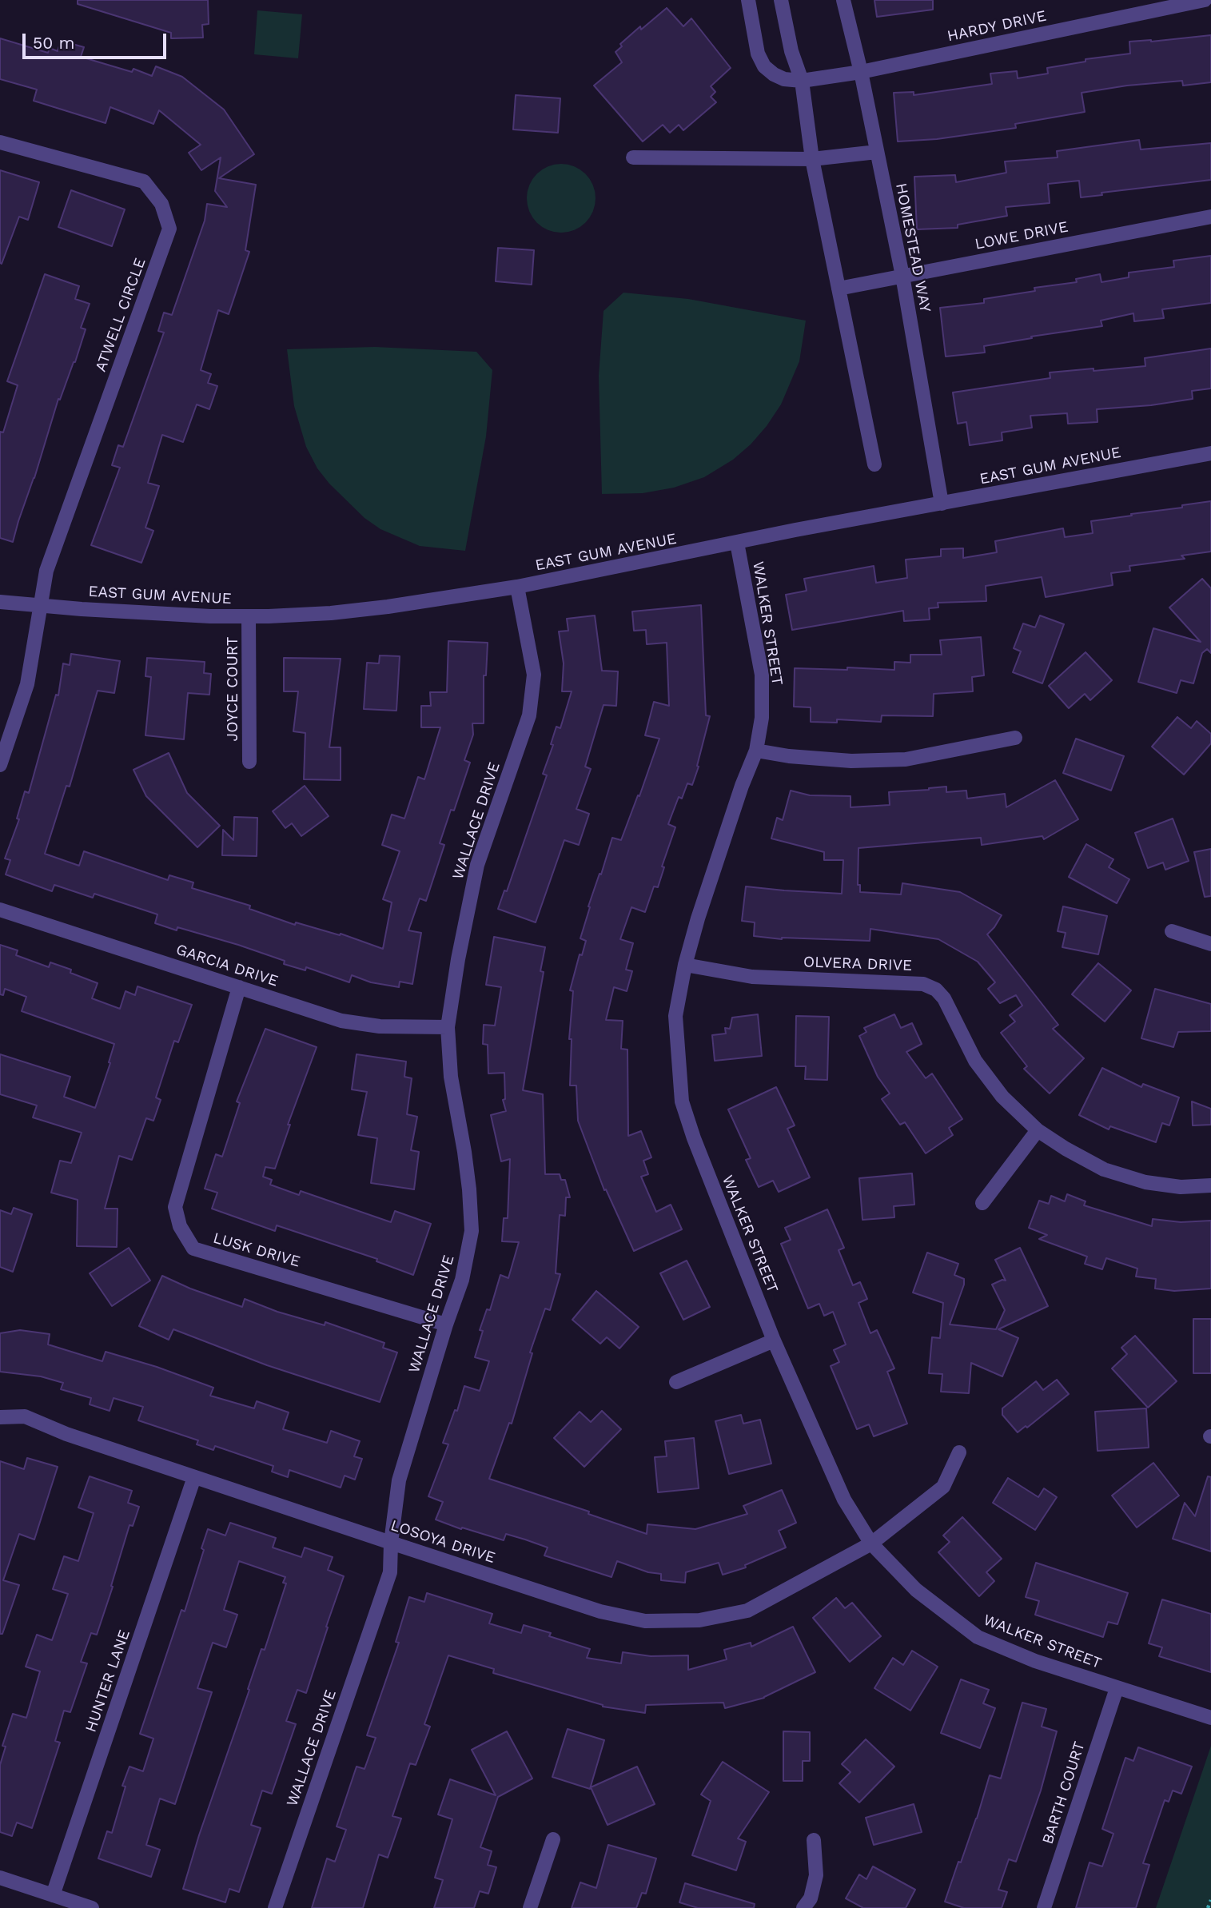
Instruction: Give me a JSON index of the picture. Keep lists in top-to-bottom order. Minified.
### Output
{"streets":{"street":["HARDY DRIVE","LOWE DRIVE","HOMESTEAD WAY","ATWELL CIRCLE","EAST GUM AVENUE","WALKER STREET","JOYCE COURT","WALLACE DRIVE","OLVERA DRIVE","GARCIA DRIVE","LUSK DRIVE","LOSOYA DRIVE","HUNTER LANE","BARTH COURT"]},"crossings":[["HARDY DRIVE","HOMESTEAD WAY"],["LOWE DRIVE","HOMESTEAD WAY"],["HOMESTEAD WAY","EAST GUM AVENUE"],["ATWELL CIRCLE","EAST GUM AVENUE"],["EAST GUM AVENUE","WALKER STREET"],["EAST GUM AVENUE","JOYCE COURT"],["EAST GUM AVENUE","WALLACE DRIVE"],["WALKER STREET","OLVERA DRIVE"],["WALKER STREET","LOSOYA DRIVE"],["WALKER STREET","BARTH COURT"],["WALLACE DRIVE","GARCIA DRIVE"],["WALLACE DRIVE","LUSK DRIVE"],["WALLACE DRIVE","LOSOYA DRIVE"],["GARCIA DRIVE","LUSK DRIVE"],["LOSOYA DRIVE","HUNTER LANE"]],"scale_bar":"50 m"}
